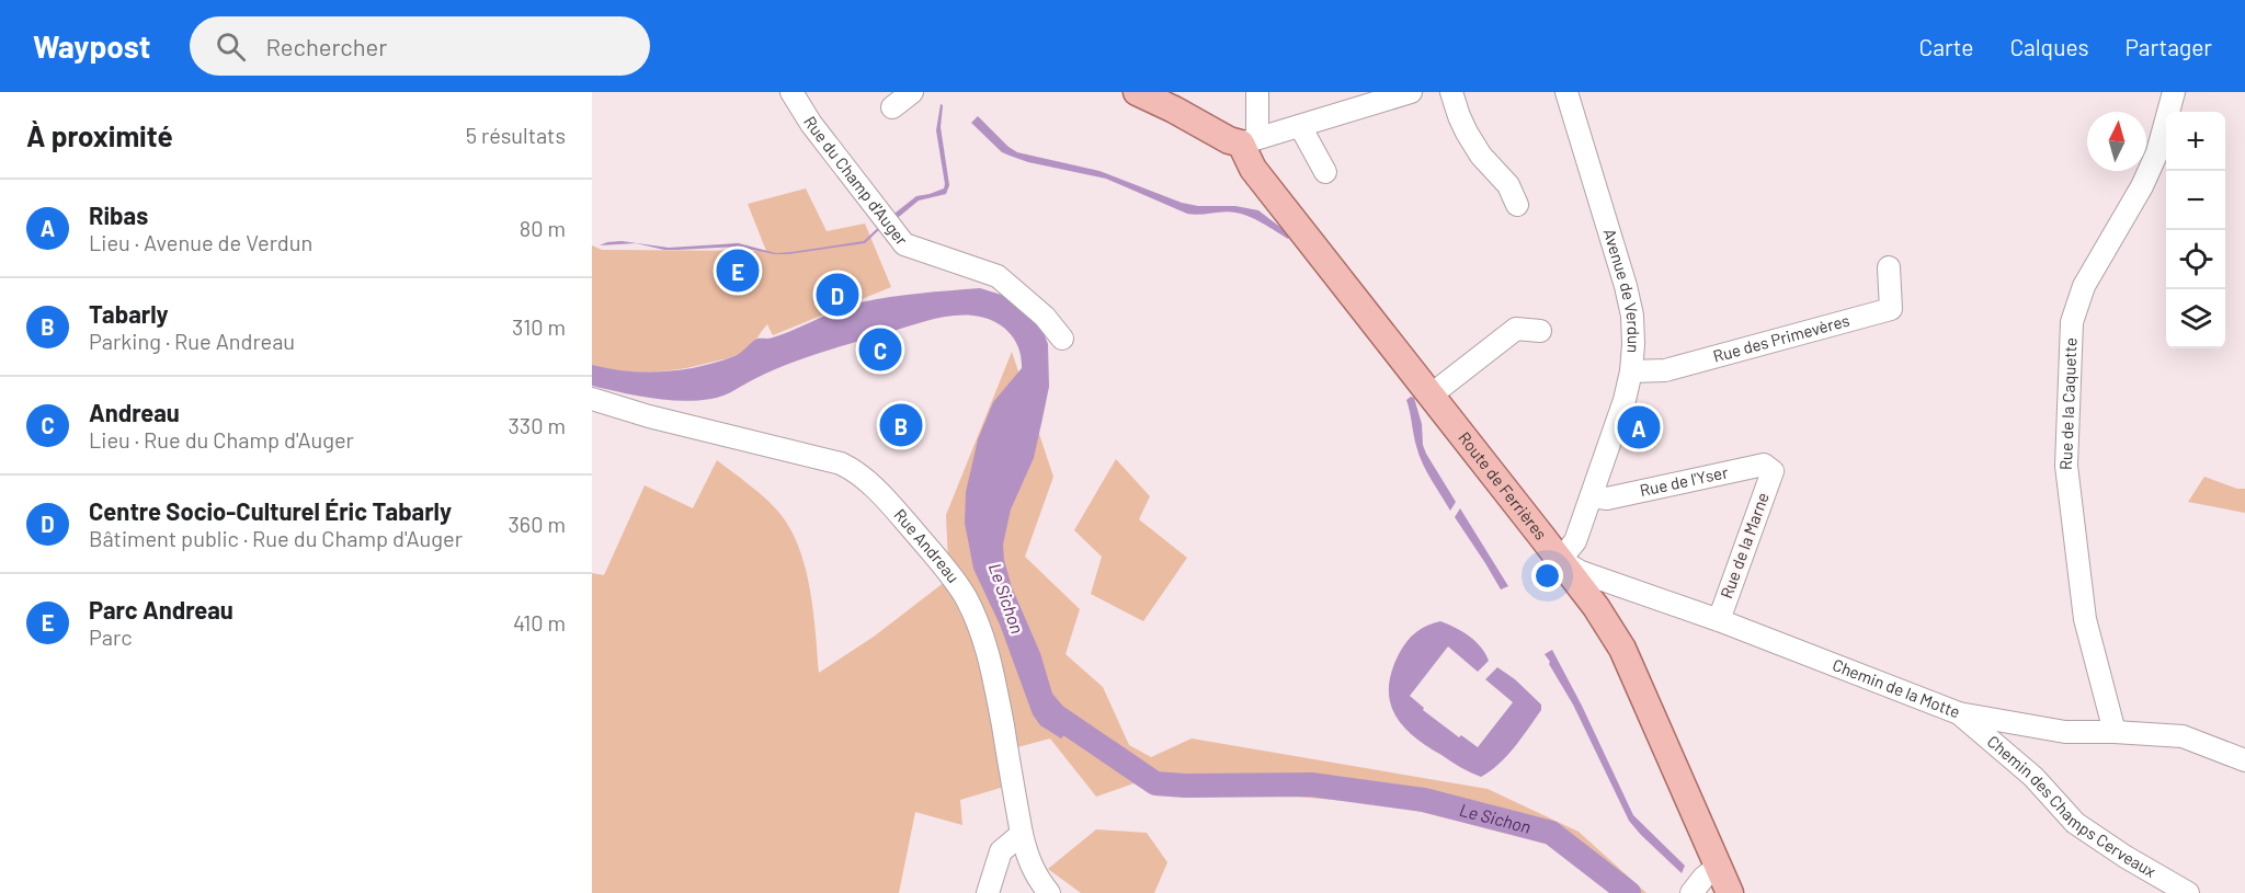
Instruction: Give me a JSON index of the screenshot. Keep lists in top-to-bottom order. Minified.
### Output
{"streets":{"main road":["Route de Ferrières"],"street":["Rue du Champ d'Auger","Avenue de Verdun","Rue des Primevères","Rue de la Caquette","Rue de l'Yser","Rue Andreau","Rue de la Marne","Chemin de la Motte","Chemin des Champs Cerveaux"]},"crossings":[["Avenue de Verdun","Rue des Primevères"],["Avenue de Verdun","Rue de l'Yser"],["Avenue de Verdun","Route de Ferrières"],["Avenue de Verdun","Chemin de la Motte"],["Rue de la Caquette","Chemin de la Motte"],["Rue de l'Yser","Rue de la Marne"],["Route de Ferrières","Chemin de la Motte"],["Rue de la Marne","Chemin de la Motte"],["Chemin de la Motte","Chemin des Champs Cerveaux"]],"water":["Le Sichon"],"north":"top","page":{"header":"Waypost","search":"Rechercher","nav":["Carte","Calques","Partager"],"heading":["À proximité","5 résultats"],"map_buttons":["+","−"],"list":[{"mark":"A","name":"Ribas","note":"Lieu · Avenue de Verdun","value":"80 m"},{"mark":"B","name":"Tabarly","note":"Parking · Rue Andreau","value":"310 m"},{"mark":"C","name":"Andreau","note":"Lieu · Rue du Champ d'Auger","value":"330 m"},{"mark":"D","name":"Centre Socio-Culturel Éric Tabarly","note":"Bâtiment public · Rue du Champ d'Auger","value":"360 m"},{"mark":"E","name":"Parc Andreau","note":"Parc","value":"410 m"}],"pins":["E","D","C","B","A"]}}
